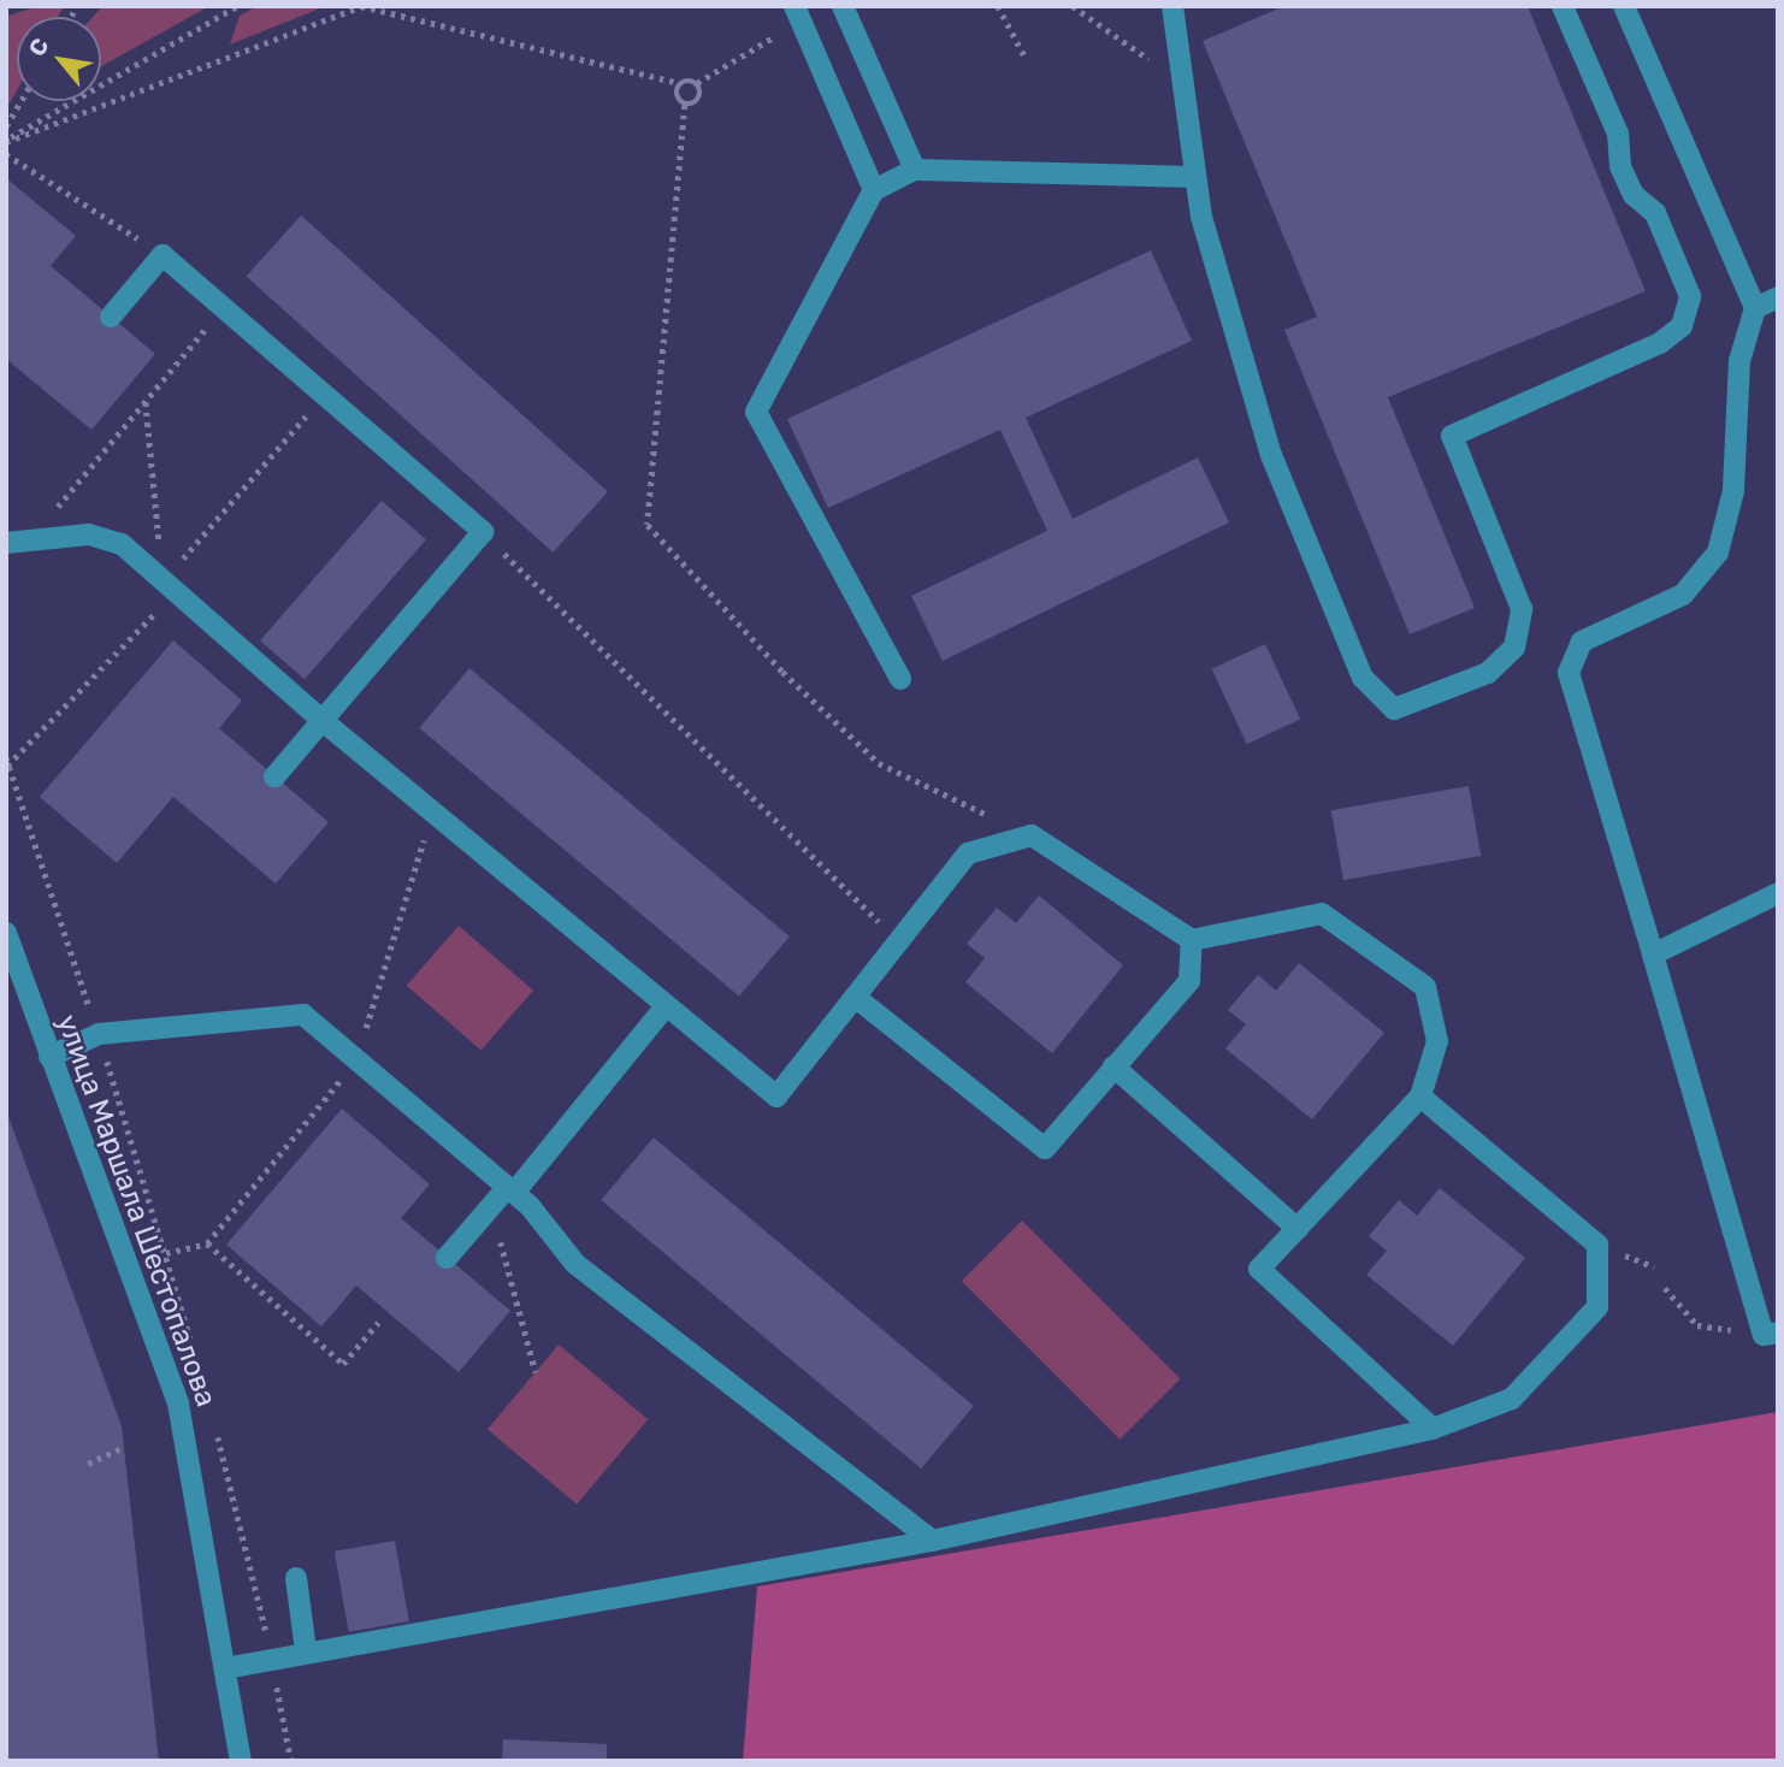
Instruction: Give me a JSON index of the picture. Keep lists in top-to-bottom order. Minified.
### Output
{"streets":{"street":["улица Маршала Шестопалова"]},"north":"top left"}
